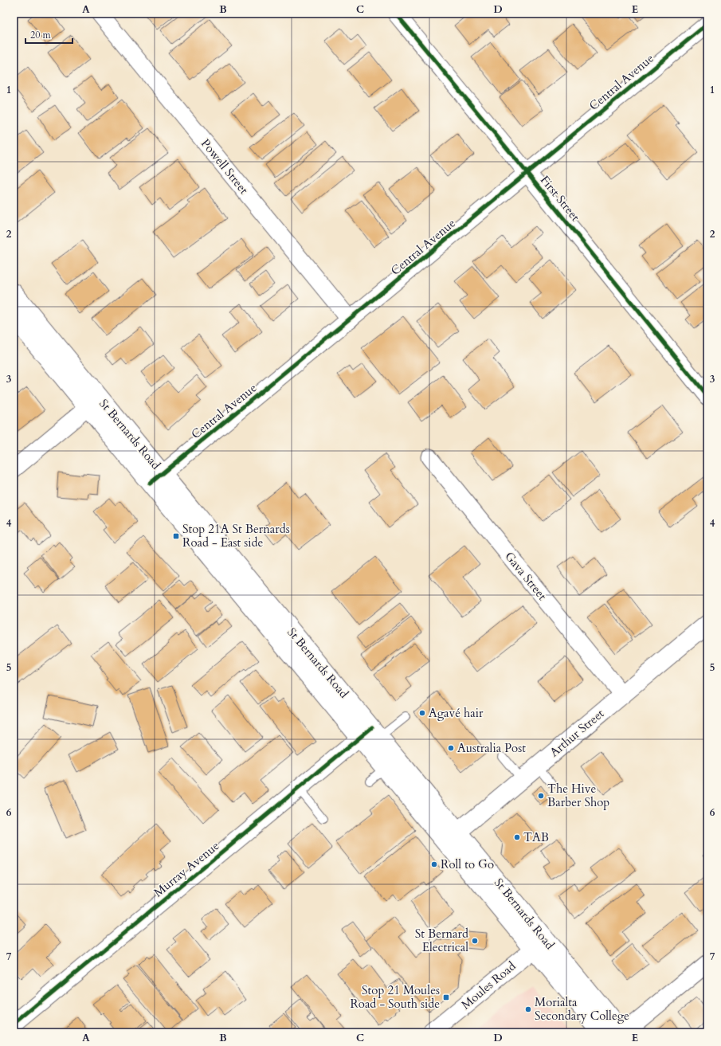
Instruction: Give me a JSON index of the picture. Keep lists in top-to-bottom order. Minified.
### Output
{"streets":{"main road":["St Bernards Road","Arthur Street","Moules Road"],"street":["Central Avenue","Powell Street","First Street","Gava Street","Murray Avenue"]},"crossings":[["Central Avenue","Powell Street"],["Central Avenue","First Street"],["Central Avenue","St Bernards Road"],["St Bernards Road","Arthur Street"],["St Bernards Road","Murray Avenue"],["St Bernards Road","Moules Road"],["Gava Street","Arthur Street"]],"places":{"transit":["Stop 21A St Bernards Road - East side","Stop 21 Moules Road - South side"],"other":["Agavé hair","Australia Post","The Hive Barber Shop","TAB","Roll to Go","St Bernard Electrical","Morialta Secondary College"]},"scale_bar":"20 m","grid":{"columns":["A","B","C","D","E"],"rows":["1","2","3","4","5","6","7"]}}
